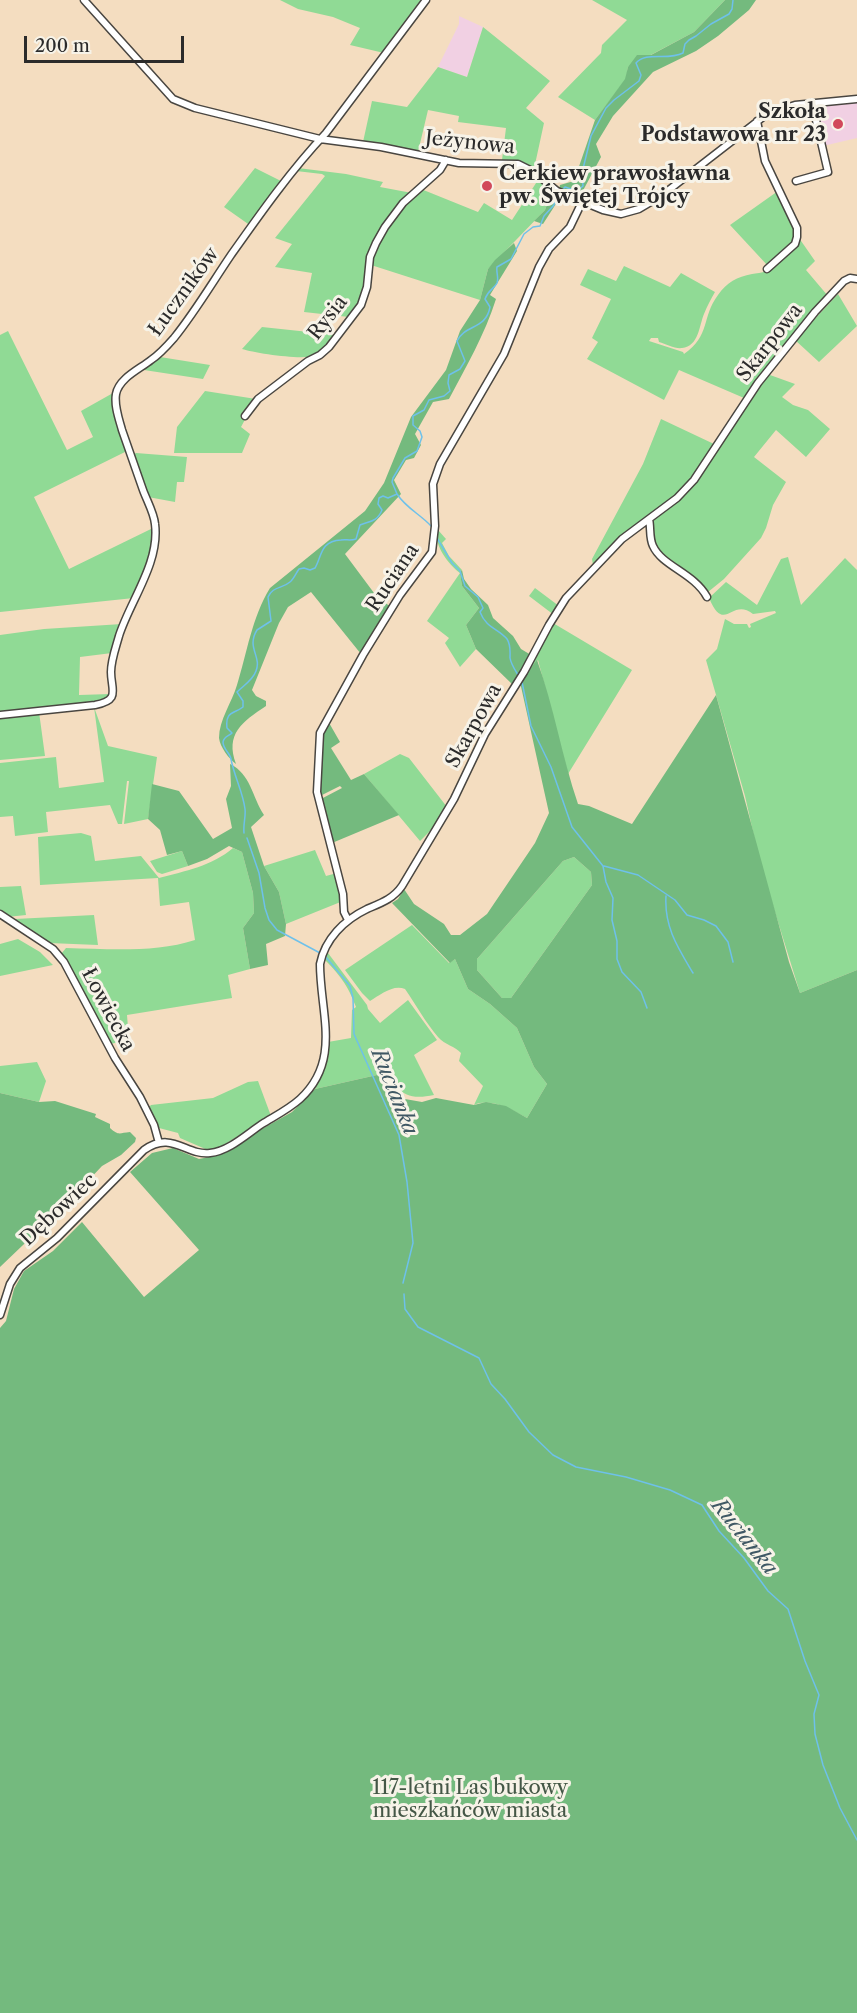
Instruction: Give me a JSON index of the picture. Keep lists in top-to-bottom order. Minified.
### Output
{"streets":{"street":["Jeżynowa","Łuczników","Rysia","Skarpowa","Ruciana","Łowiecka","Dębowiec"]},"crossings":[["Jeżynowa","Łuczników"],["Jeżynowa","Rysia"],["Jeżynowa","Ruciana"],["Skarpowa","Ruciana"],["Skarpowa","Łowiecka"],["Skarpowa","Dębowiec"],["Łowiecka","Dębowiec"]],"water":["Rucianka"],"parks":["117-letni Las bukowy mieszkańców miasta"],"places":["Szkoła Podstawowa nr 23","Cerkiew prawosławna pw. Świętej Trójcy"],"scale_bar":"200 m"}
